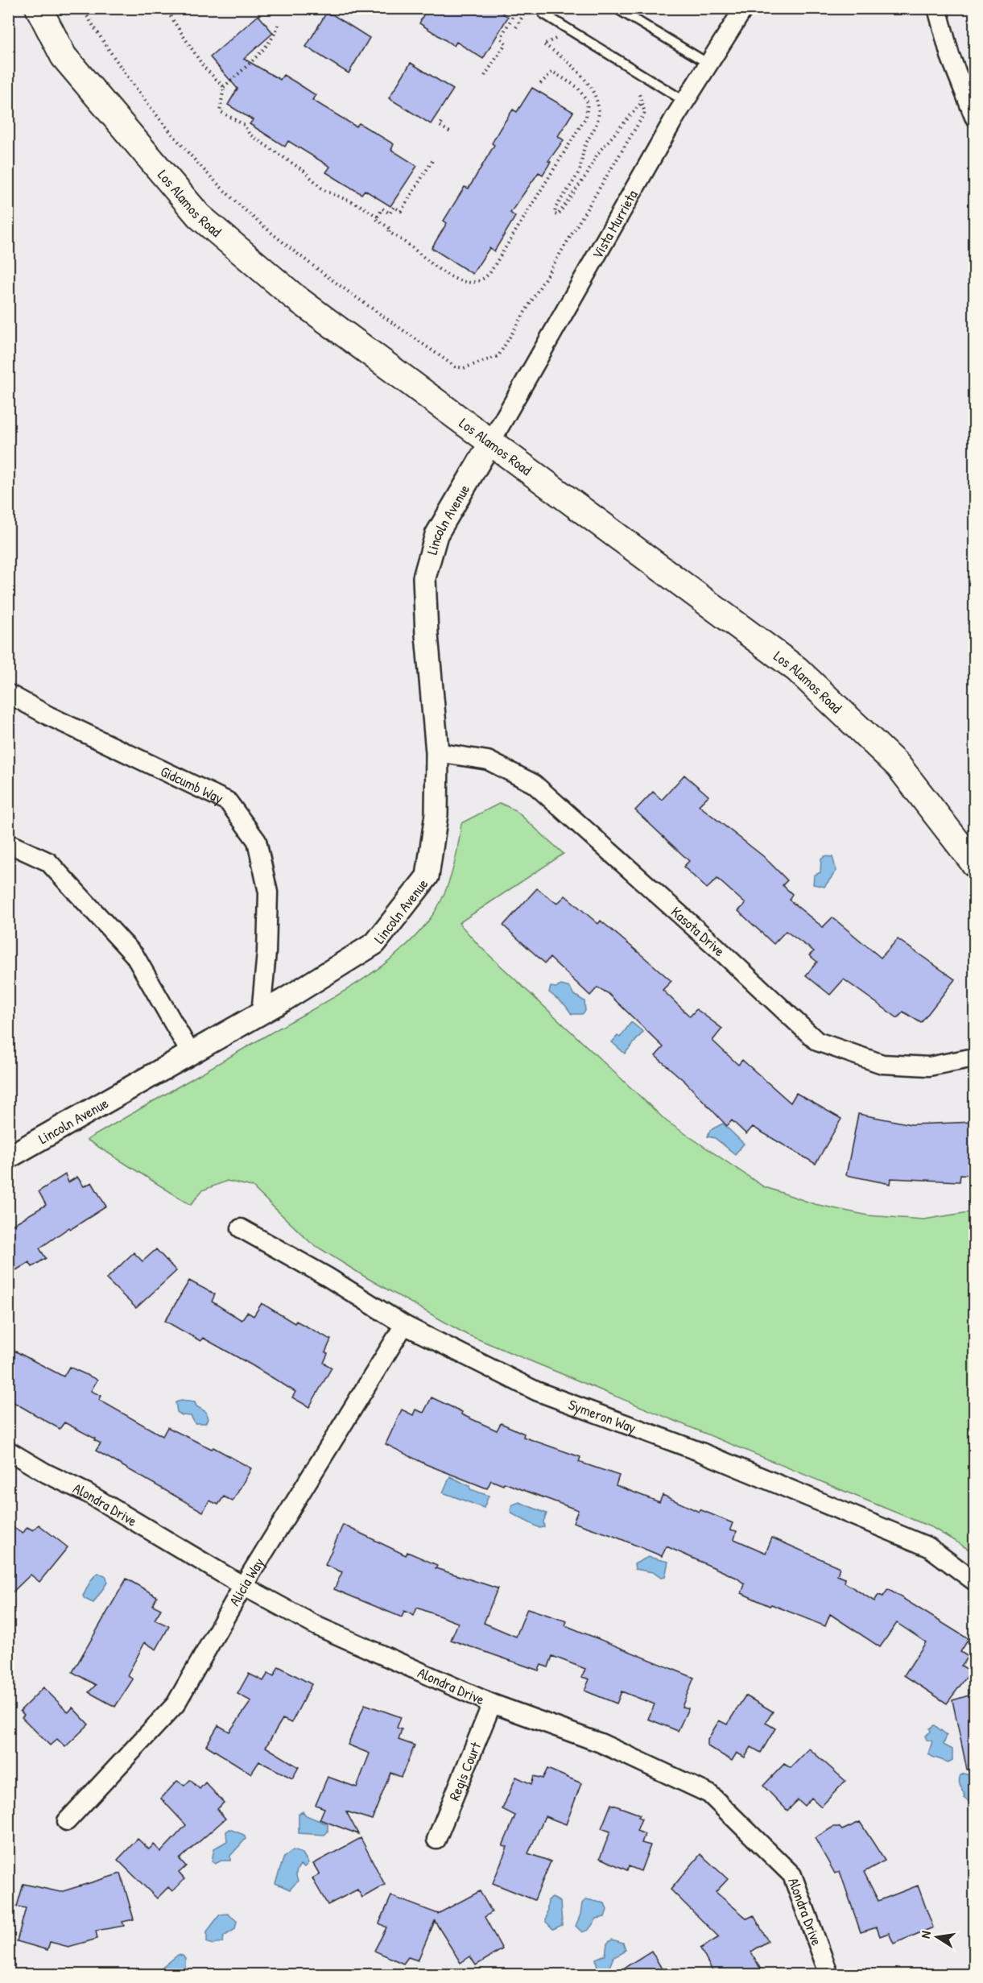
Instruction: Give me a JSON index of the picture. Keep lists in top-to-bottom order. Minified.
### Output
{"streets":{"main road":["Los Alamos Road"],"street":["Vista Murrieta","Lincoln Avenue","Gidcumb Way","Kasota Drive","Symeron Way","Alondra Drive","Alicia Way","Regis Court"]},"crossings":[["Los Alamos Road","Vista Murrieta"],["Los Alamos Road","Lincoln Avenue"],["Vista Murrieta","Lincoln Avenue"],["Lincoln Avenue","Gidcumb Way"],["Lincoln Avenue","Kasota Drive"],["Symeron Way","Alicia Way"],["Alondra Drive","Alicia Way"],["Alondra Drive","Regis Court"]],"north":"left"}
